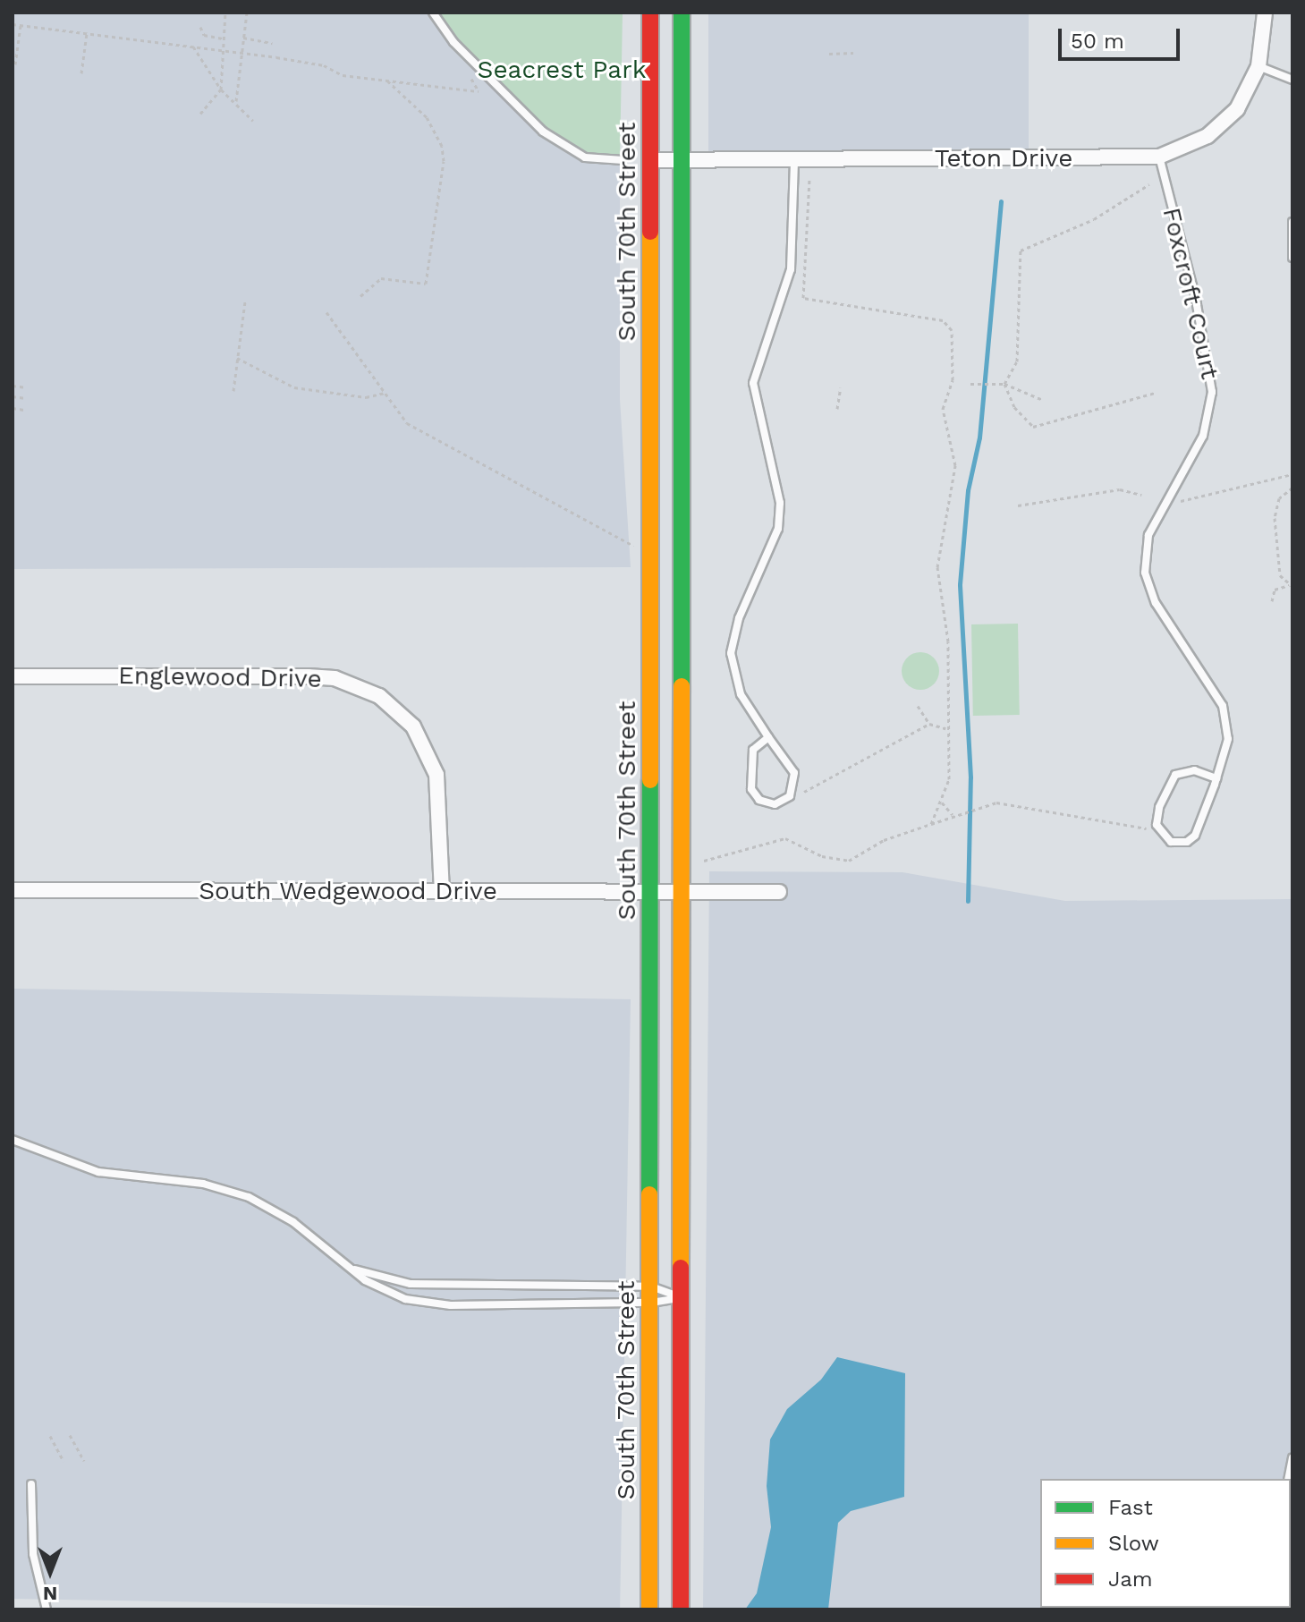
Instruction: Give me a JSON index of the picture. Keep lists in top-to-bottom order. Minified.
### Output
{"streets":{"main road":["South 70th Street"],"street":["Teton Drive","Englewood Drive","South Wedgewood Drive"],"lane":["Foxcroft Court"]},"crossings":[["Teton Drive","South 70th Street"],["Teton Drive","Foxcroft Court"],["South 70th Street","South Wedgewood Drive"],["Englewood Drive","South Wedgewood Drive"]],"parks":["Seacrest Park"],"legend":["Fast","Slow","Jam"],"scale_bar":"50 m","north":"bottom"}
